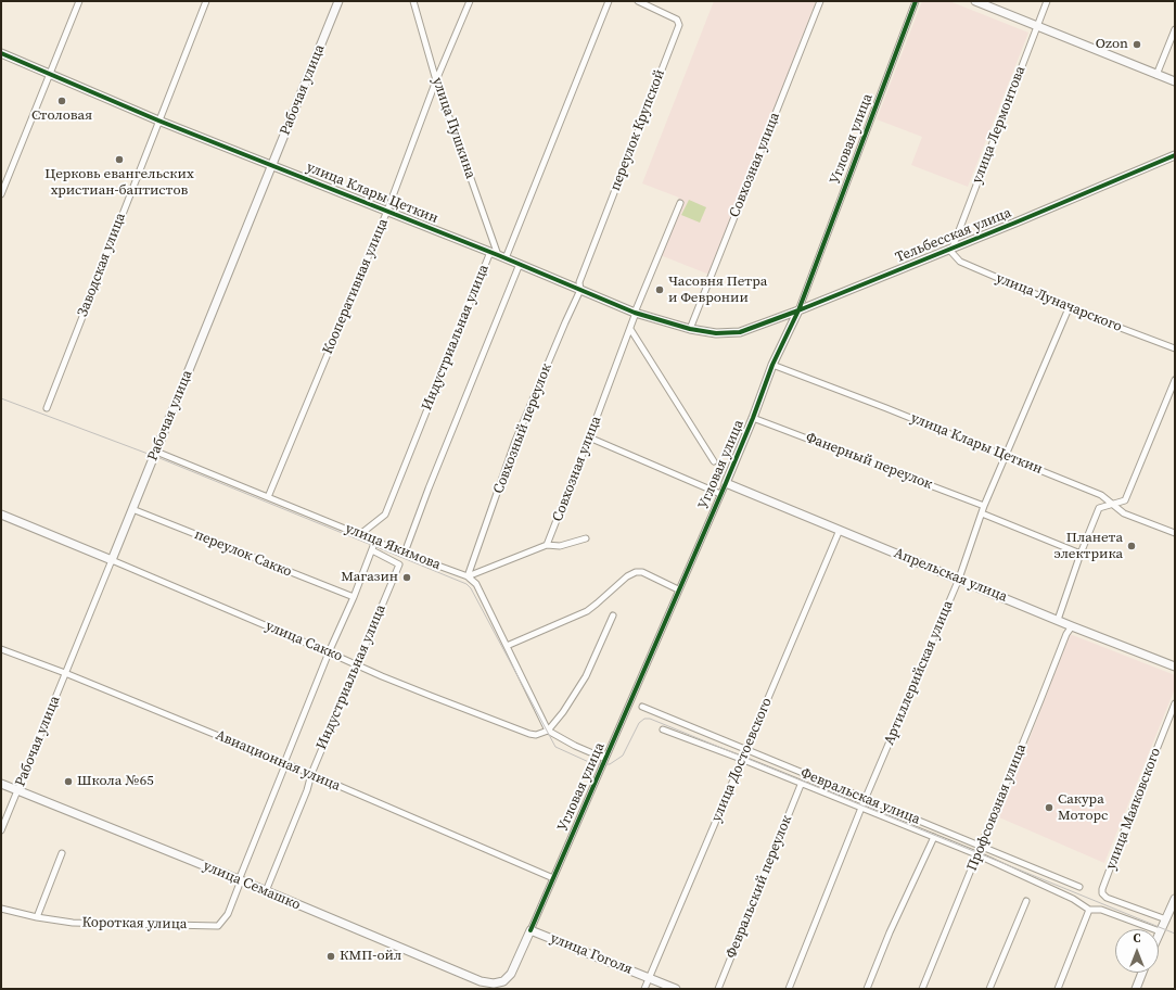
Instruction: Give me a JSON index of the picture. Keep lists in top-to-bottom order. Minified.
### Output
{"streets":{"street":["Рабочая улица","улица Лермонтова","улица Пушкина","переулок Крупской","Угловая улица","Совхозная улица","улица Клары Цеткин","Тельбесская улица","Заводская улица","Кооперативная улица","улица Луначарского","Индустриальная улица","Совхозный переулок","Фанерный переулок","улица Якимова","переулок Сакко","Апрельская улица","улица Сакко","Артиллерийская улица","улица Достоевского","Авиационная улица","Февральская улица","Профсоюзная улица","улица Маяковского","улица Семашко","Февральский переулок","Короткая улица","улица Гоголя"]},"crossings":[["Рабочая улица","улица Клары Цеткин"],["Рабочая улица","улица Якимова"],["Рабочая улица","переулок Сакко"],["Рабочая улица","улица Сакко"],["Рабочая улица","Авиационная улица"],["Рабочая улица","улица Семашко"],["улица Лермонтова","Тельбесская улица"],["улица Лермонтова","улица Луначарского"],["улица Пушкина","улица Клары Цеткин"],["улица Пушкина","Кооперативная улица"],["улица Пушкина","Индустриальная улица"],["переулок Крупской","улица Клары Цеткин"],["переулок Крупской","Совхозный переулок"],["Угловая улица","улица Клары Цеткин"],["Угловая улица","Тельбесская улица"],["Угловая улица","Фанерный переулок"],["Угловая улица","Апрельская улица"],["Угловая улица","Авиационная улица"],["Угловая улица","улица Семашко"],["Угловая улица","улица Гоголя"],["Совхозная улица","улица Клары Цеткин"],["улица Клары Цеткин","Тельбесская улица"],["улица Клары Цеткин","Заводская улица"],["улица Клары Цеткин","Кооперативная улица"],["улица Клары Цеткин","Индустриальная улица"],["улица Клары Цеткин","Совхозный переулок"],["улица Клары Цеткин","Артиллерийская улица"],["Тельбесская улица","улица Луначарского"],["Кооперативная улица","улица Якимова"],["улица Луначарского","Артиллерийская улица"],["Индустриальная улица","улица Якимова"],["Индустриальная улица","переулок Сакко"],["Индустриальная улица","улица Сакко"],["Индустриальная улица","Авиационная улица"],["Индустриальная улица","улица Семашко"],["Индустриальная улица","Короткая улица"],["Совхозный переулок","улица Якимова"],["Фанерный переулок","Артиллерийская улица"],["Апрельская улица","Артиллерийская улица"],["Апрельская улица","улица Достоевского"],["Апрельская улица","Профсоюзная улица"],["Артиллерийская улица","Февральская улица"],["улица Достоевского","Февральская улица"],["улица Достоевского","улица Гоголя"],["Февральская улица","Профсоюзная улица"],["улица Семашко","Короткая улица"]],"places":["Ozon","Столовая","Церковь евангельских христиан-баптистов","Часовня Петра и Февронии","Планета электрика","Магазин","Школа №65","Сакура Моторс","КМП-ойл"],"north":"top"}
